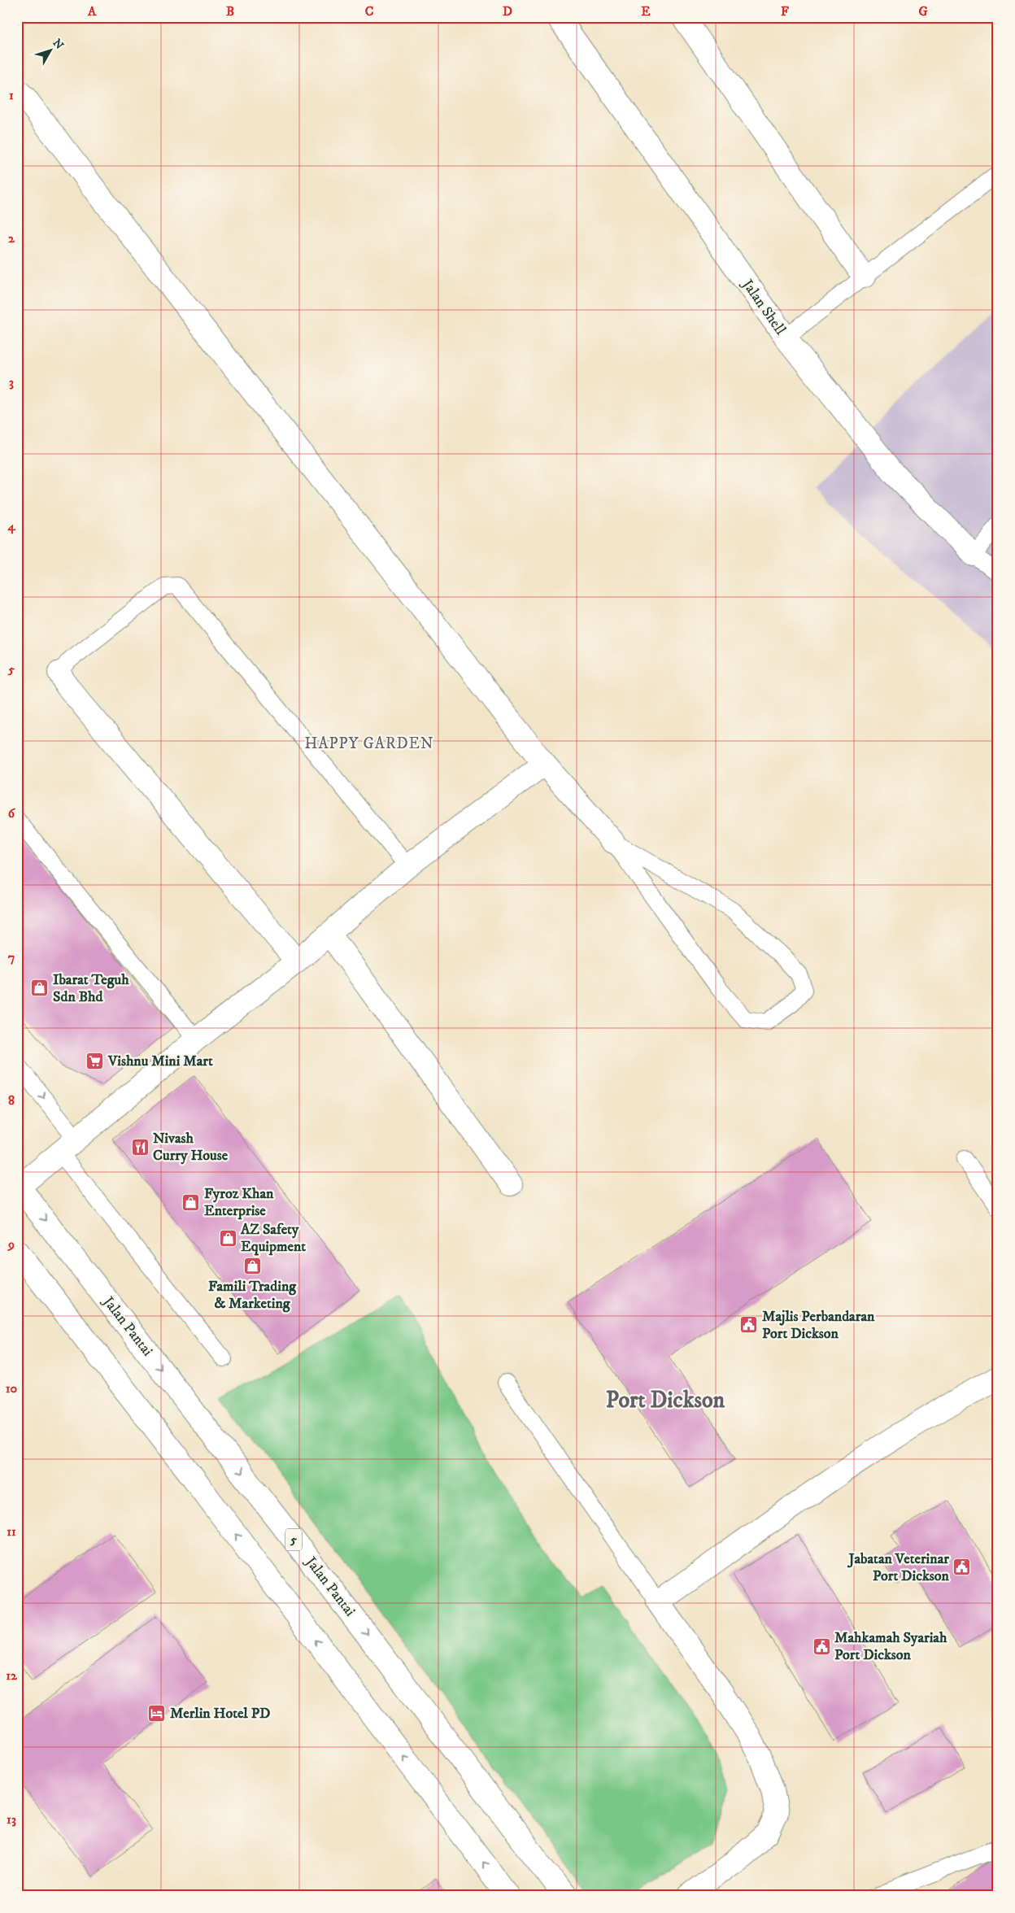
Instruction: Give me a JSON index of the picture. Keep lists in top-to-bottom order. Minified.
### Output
{"streets":{"main road":["Jalan Shell","Jalan Pantai","5"]},"districts":["HAPPY GARDEN","Port Dickson"],"places":{"shop":["Ibarat Teguh Sdn Bhd","Fyroz Khan Enterprise","AZ Safety Equipment","Famili Trading & Marketing"],"supermarket":["Vishnu Mini Mart"],"restaurant":["Nivash Curry House"],"public building":["Majlis Perbandaran Port Dickson","Jabatan Veterinar Port Dickson","Mahkamah Syariah Port Dickson"],"hotel":["Merlin Hotel PD"]},"north":"top right","grid":{"columns":["A","B","C","D","E","F","G"],"rows":["1","2","3","4","5","6","7","8","9","10","11","12","13"]}}
